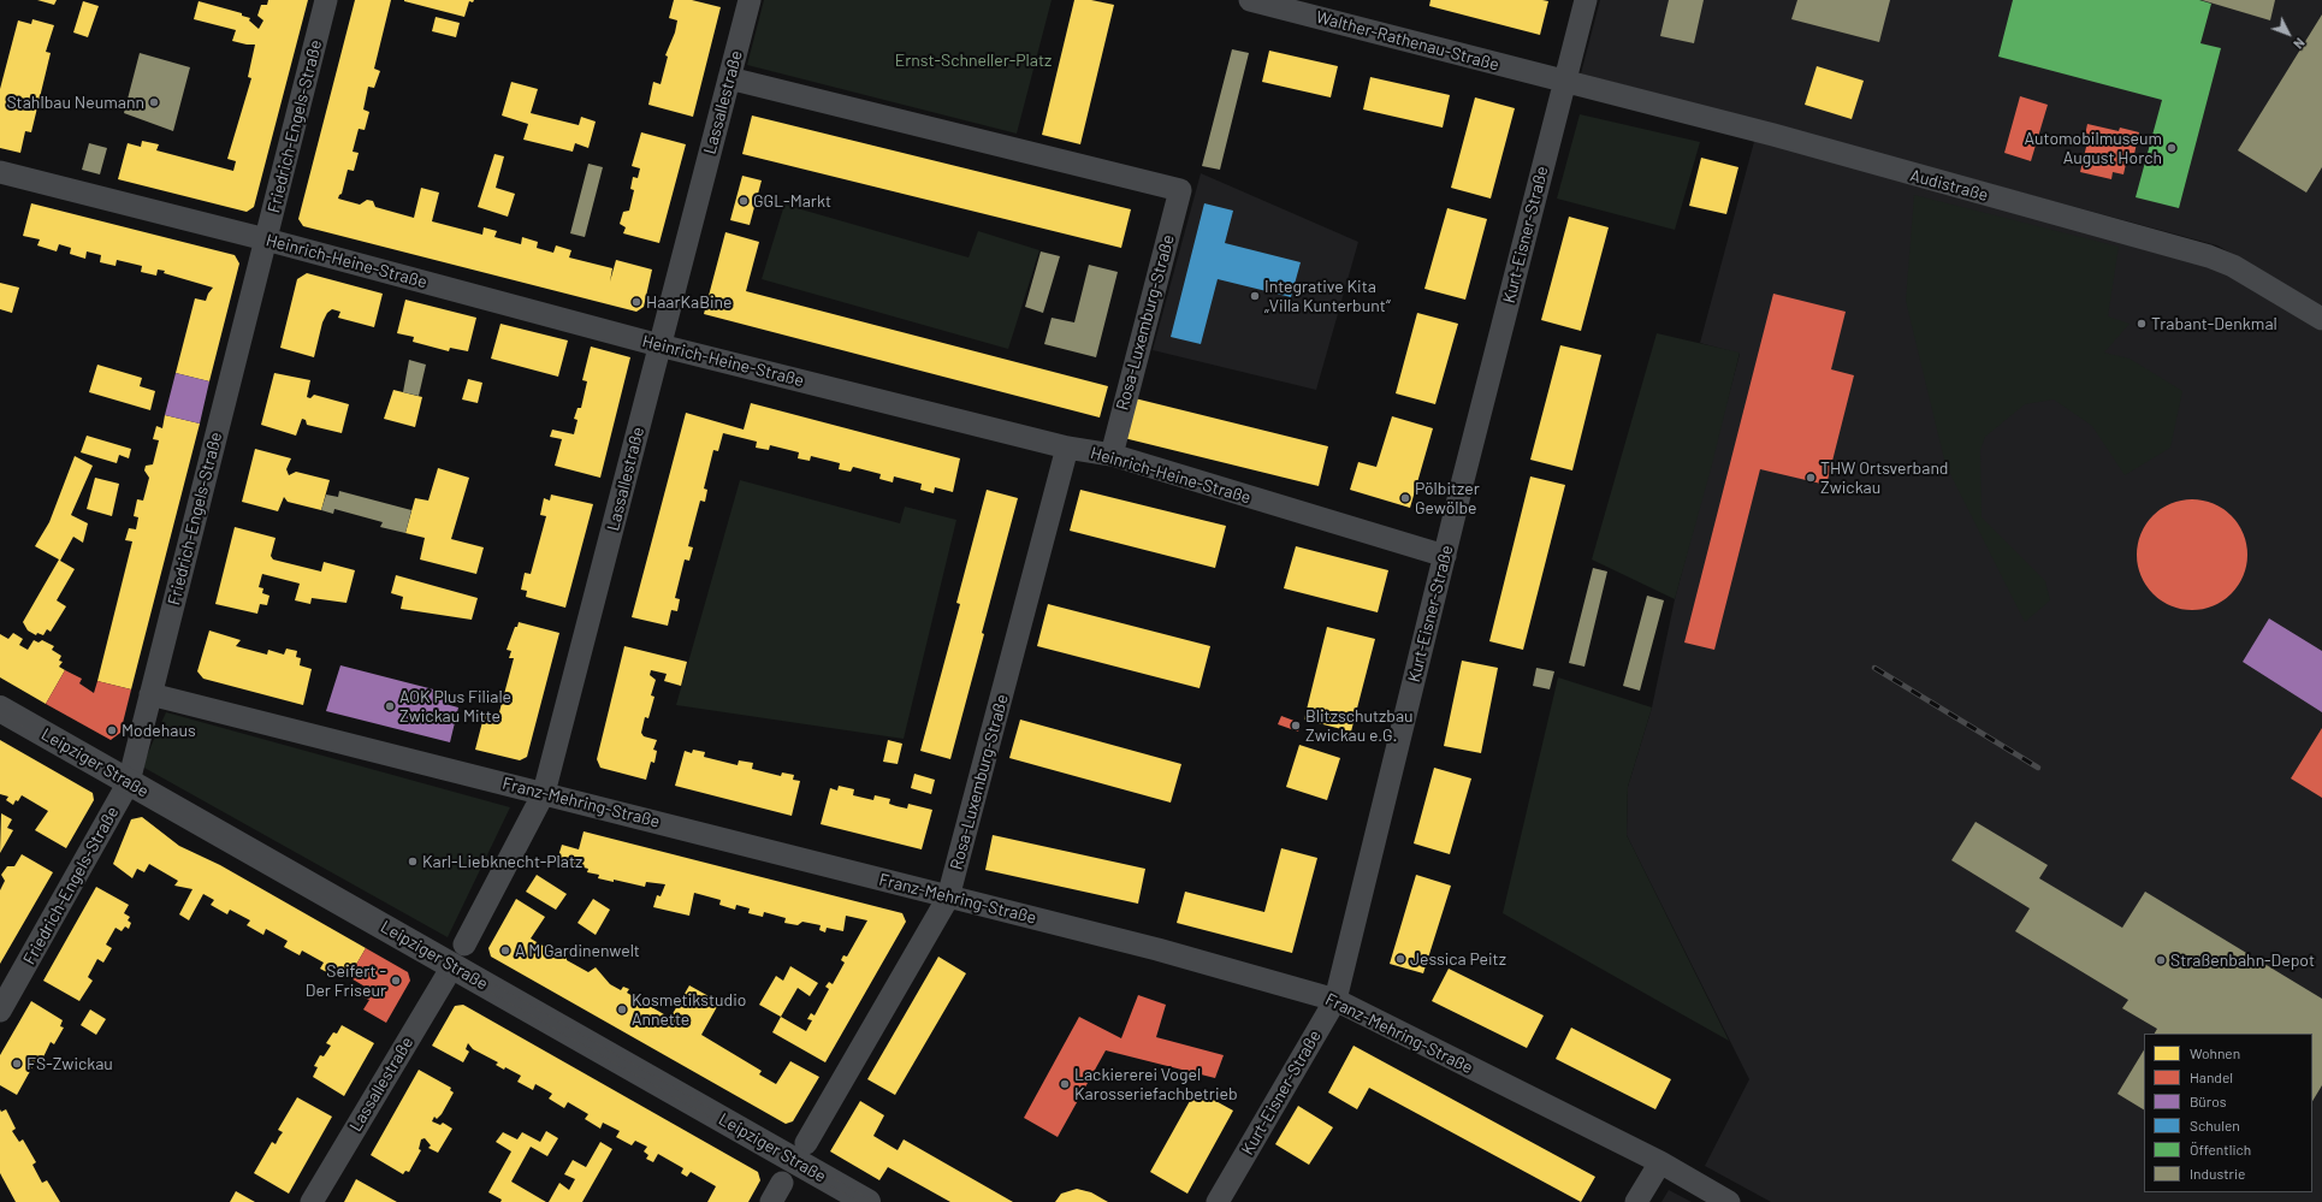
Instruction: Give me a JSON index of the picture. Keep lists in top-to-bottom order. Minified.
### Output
{"streets":{"street":["Walther-Rathenau-Straße","Lassallestraße","Friedrich-Engels-Straße","Audistraße","Kurt-Eisner-Straße","Heinrich-Heine-Straße","Rosa-Luxemburg-Straße","Leipziger Straße","Franz-Mehring-Straße"]},"crossings":[["Walther-Rathenau-Straße","Audistraße"],["Walther-Rathenau-Straße","Kurt-Eisner-Straße"],["Lassallestraße","Heinrich-Heine-Straße"],["Lassallestraße","Rosa-Luxemburg-Straße"],["Lassallestraße","Leipziger Straße"],["Lassallestraße","Franz-Mehring-Straße"],["Friedrich-Engels-Straße","Heinrich-Heine-Straße"],["Friedrich-Engels-Straße","Leipziger Straße"],["Friedrich-Engels-Straße","Franz-Mehring-Straße"],["Audistraße","Kurt-Eisner-Straße"],["Kurt-Eisner-Straße","Heinrich-Heine-Straße"],["Kurt-Eisner-Straße","Franz-Mehring-Straße"],["Heinrich-Heine-Straße","Rosa-Luxemburg-Straße"],["Rosa-Luxemburg-Straße","Franz-Mehring-Straße"]],"parks":["Ernst-Schneller-Platz"],"places":["Stahlbau Neumann","Automobilmuseum August Horch","GGL-Markt","Integrative Kita „Villa Kunterbunt“","HaarKaBine","Trabant-Denkmal","THW Ortsverband Zwickau","Pölbitzer Gewölbe","AOK Plus Filiale Zwickau Mitte","Blitzschutzbau Zwickau e.G.","Modehaus","Karl-Liebknecht-Platz","A M Gardinenwelt","Jessica Peitz","Straßenbahn-Depot","Seifert - Der Friseur","Kosmetikstudio Annette","FS-Zwickau","Lackiererei Vogel Karosseriefachbetrieb"],"legend":["Wohnen","Handel","Büros","Schulen","Öffentlich","Industrie"],"north":"bottom right"}
